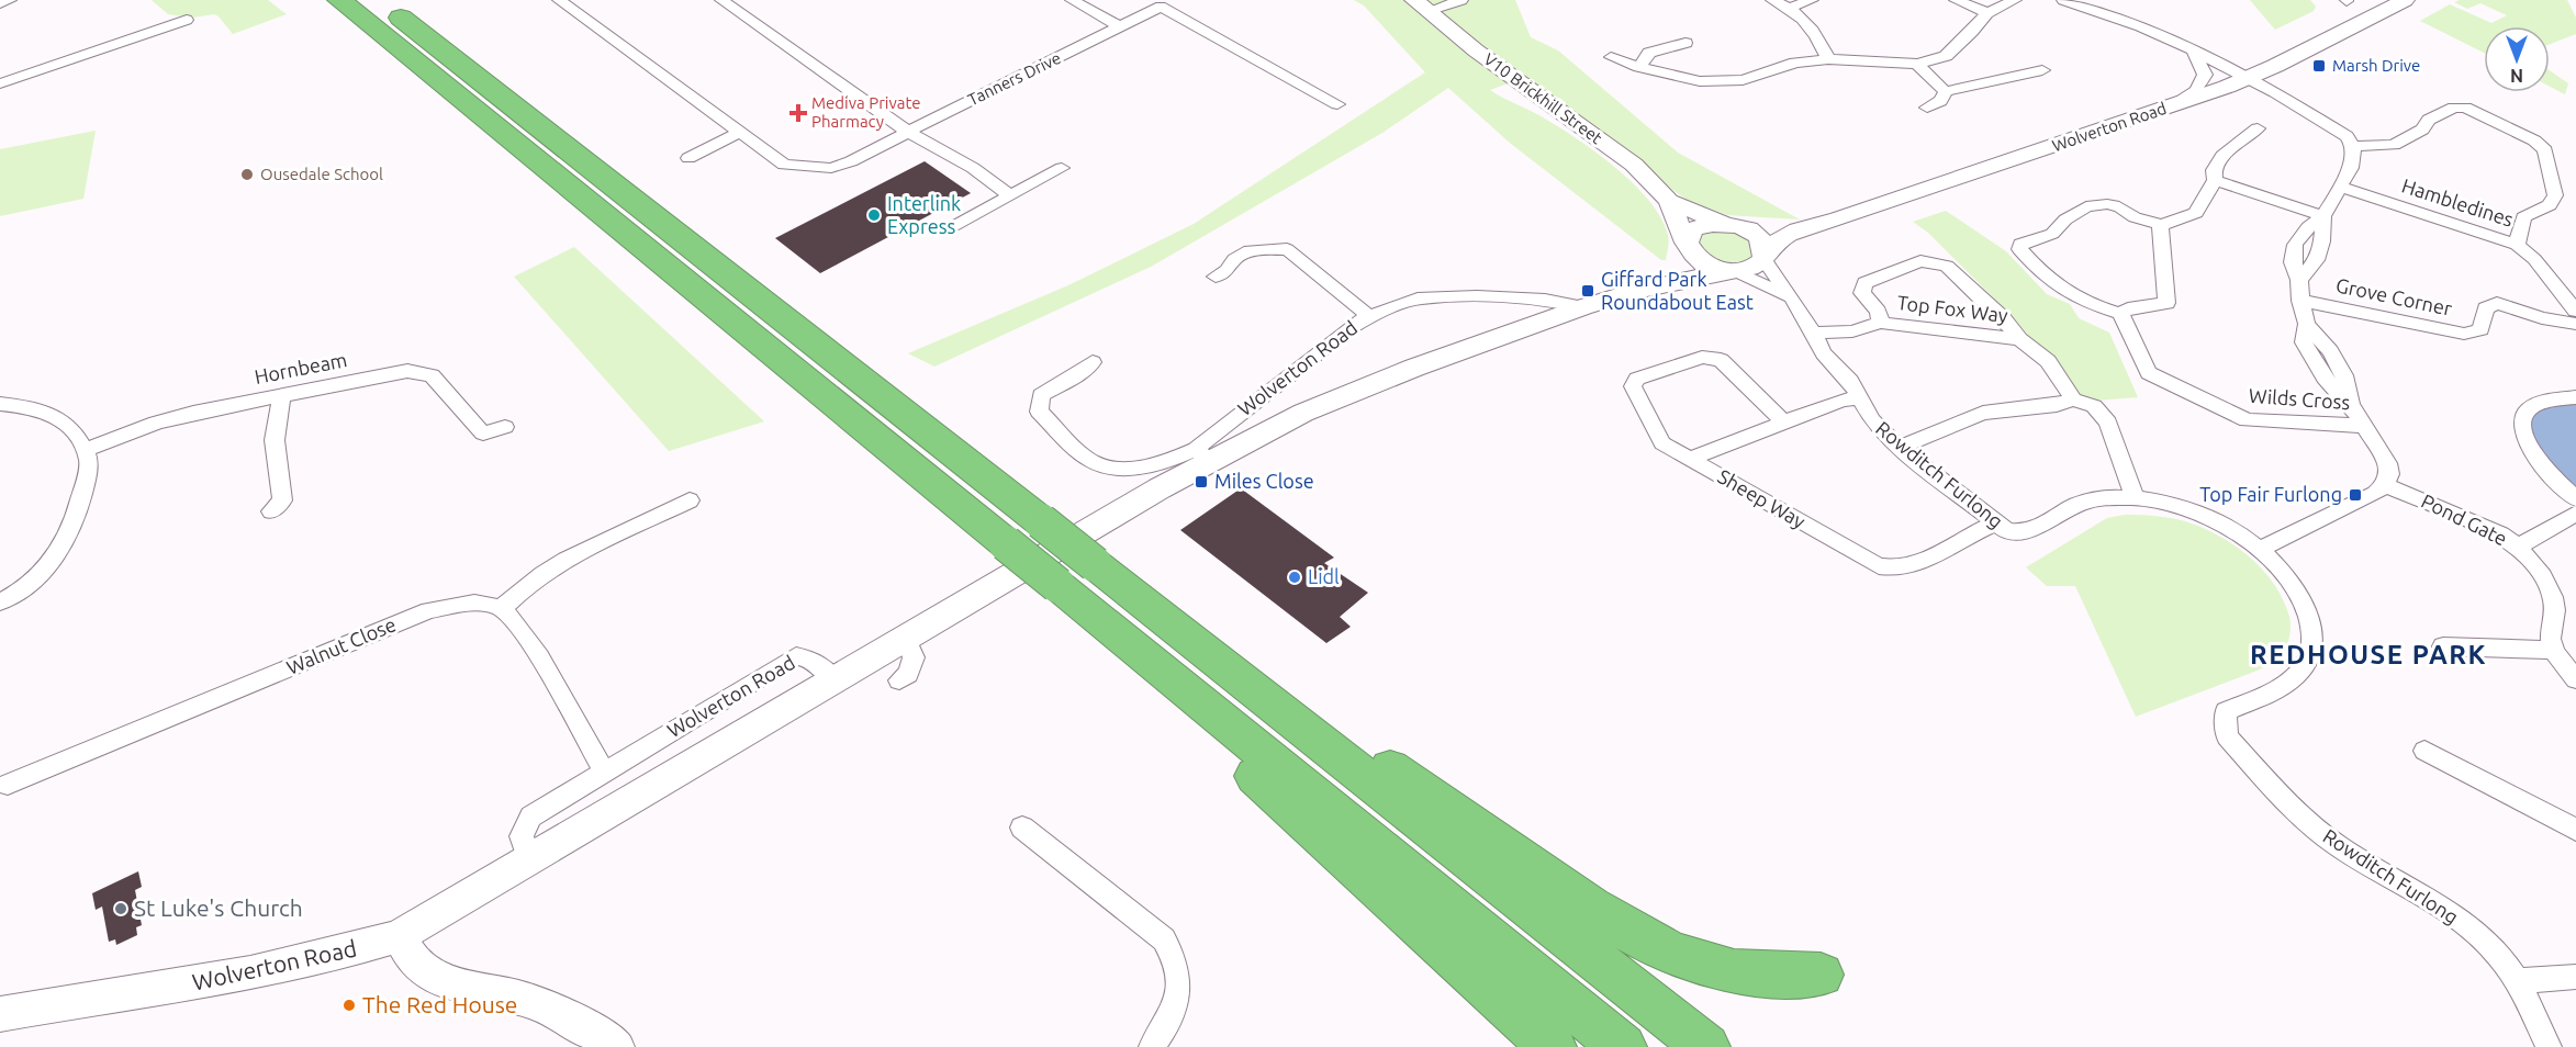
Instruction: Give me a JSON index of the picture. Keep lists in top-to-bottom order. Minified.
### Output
{"streets":{"street":["Tanners Drive","V10 Brickhill Street","Wolverton Road","Hambledines","Grove Corner","Top Fox Way","Hornbeam","Wilds Cross","Rowditch Furlong","Sheep Way","Pond Gate","Walnut Close"]},"crossings":[["V10 Brickhill Street","Wolverton Road"],["V10 Brickhill Street","Rowditch Furlong"],["Wolverton Road","Rowditch Furlong"],["Rowditch Furlong","Sheep Way"]],"districts":["REDHOUSE PARK"],"places":{"transit":["Marsh Drive","Giffard Park Roundabout East","Miles Close","Top Fair Furlong"],"health":["Mediva Private Pharmacy"],"other":["Ousedale School","Interlink Express","Lidl","St Luke's Church","The Red House"]},"north":"bottom"}
